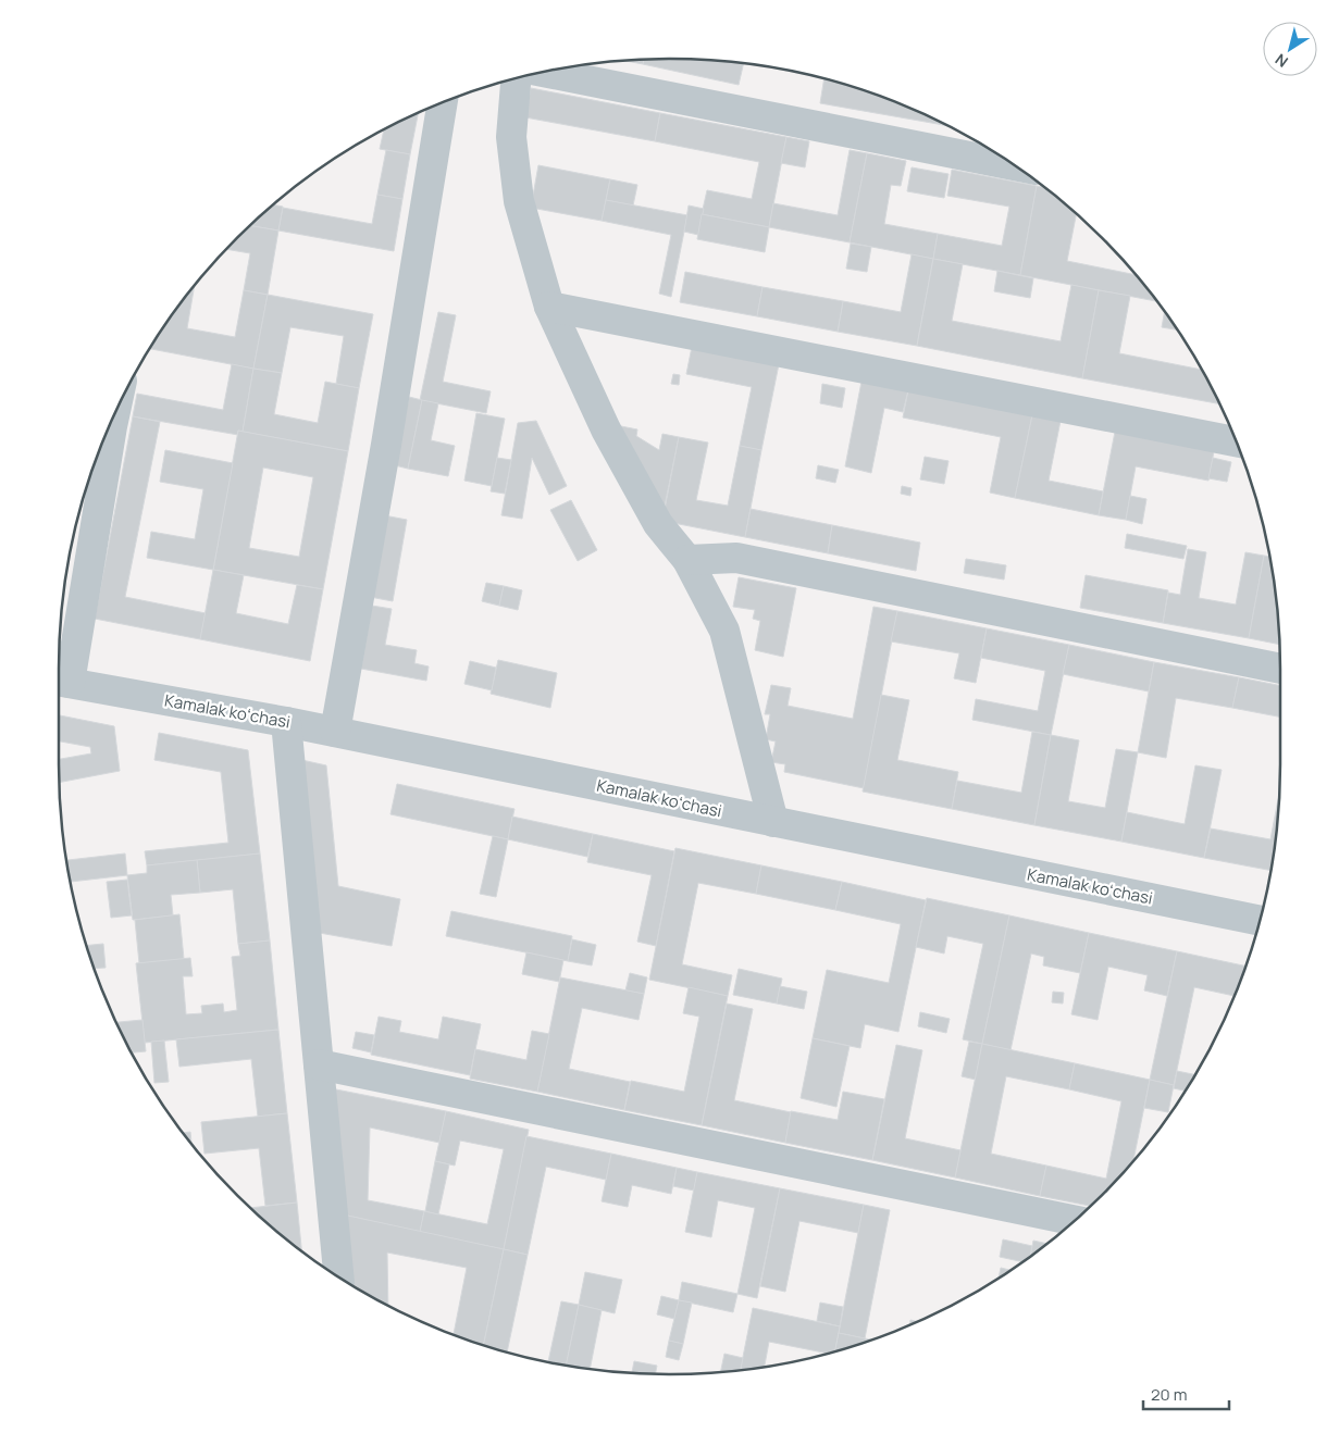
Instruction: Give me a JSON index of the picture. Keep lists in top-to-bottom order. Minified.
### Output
{"streets":{"street":["Kamalak koʻchasi"]},"scale_bar":"20 m","north":"bottom left"}
